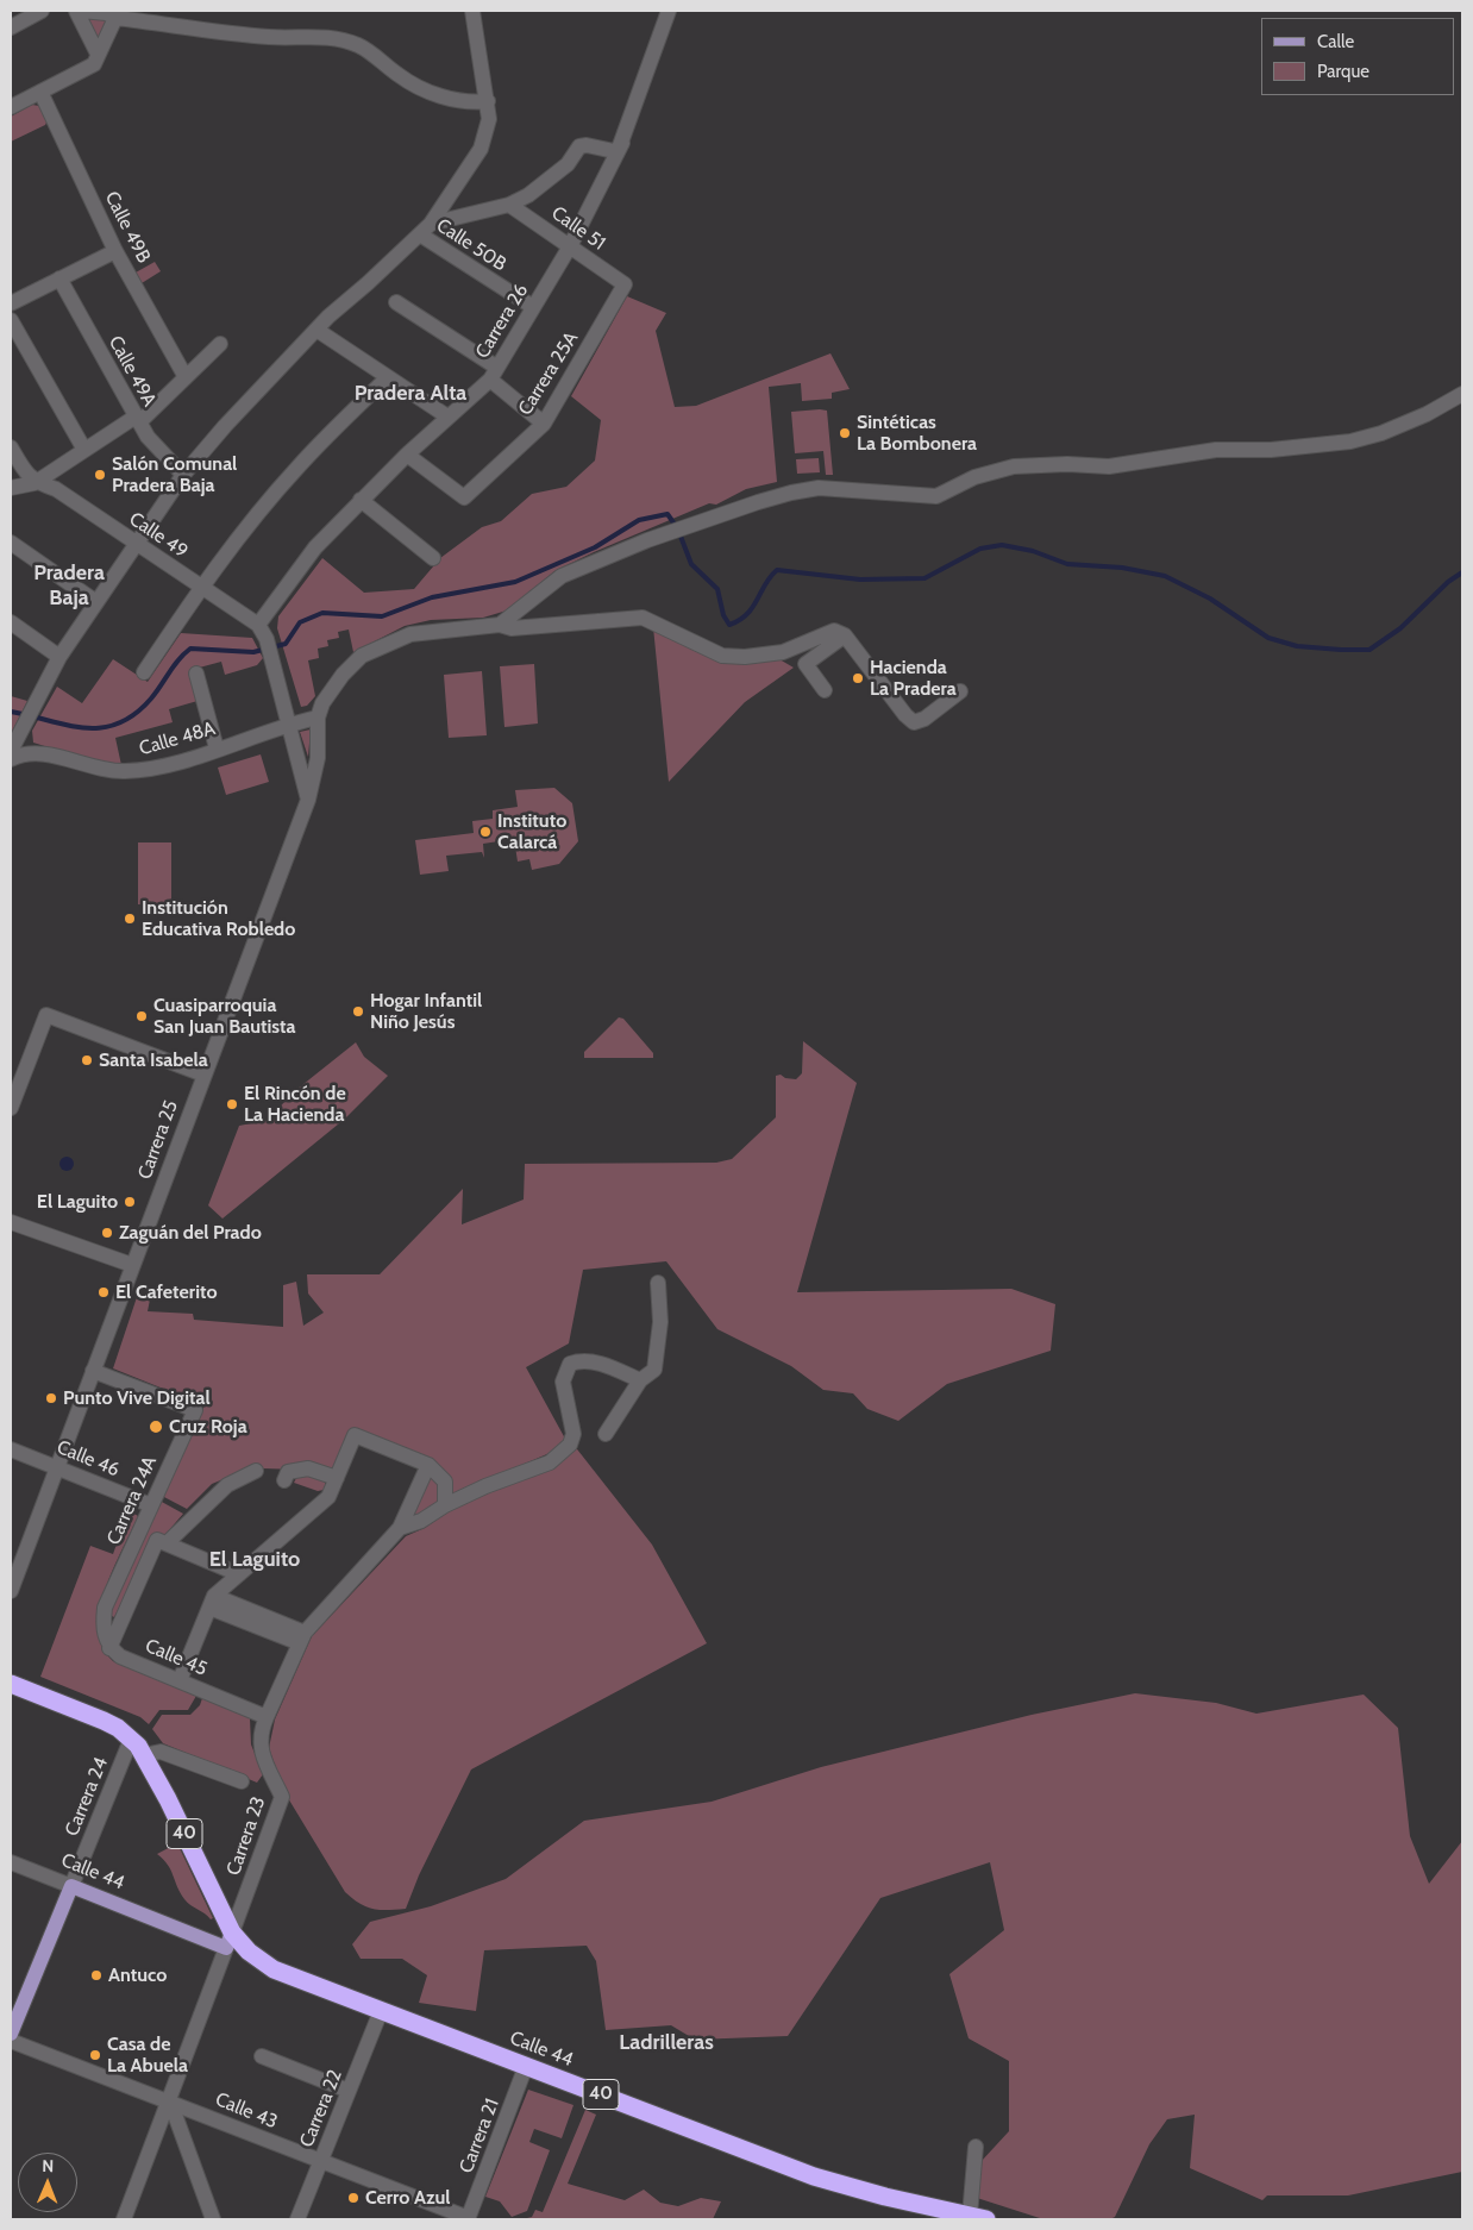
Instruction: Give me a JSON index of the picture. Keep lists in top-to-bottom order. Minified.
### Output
{"streets":{"highway":["40","Calle 44"],"main road":["Carrera 24"],"street":["Calle 49B","Calle 51","Calle 50B","Carrera 26","Calle 49A","Carrera 25A","Calle 49","Calle 48A","Carrera 25","Calle 46","Carrera 24A","Calle 45","Carrera 23","Carrera 22","Calle 43","Carrera 21"]},"crossings":[["Calle 51","Carrera 26"],["Calle 51","Carrera 25A"],["Calle 50B","Carrera 26"],["Carrera 26","Carrera 25A"],["Carrera 26","Calle 49"],["Calle 48A","Carrera 25"],["Carrera 25","Calle 46"],["Carrera 25","Carrera 24A"],["Calle 46","Carrera 24A"],["Carrera 24A","Calle 45"],["Calle 45","Carrera 23"],["Carrera 24","40"],["Carrera 24","Calle 44"],["40","Carrera 23"],["40","Calle 44"],["Carrera 23","Calle 44"],["Carrera 23","Calle 43"],["Calle 44","Carrera 22"],["Calle 44","Carrera 21"],["Carrera 22","Calle 43"],["Calle 43","Carrera 21"]],"districts":["Pradera Alta","Pradera Baja","El Laguito","Ladrilleras"],"places":["Sintéticas La Bombonera","Salón Comunal Pradera Baja","Hacienda La Pradera","Instituto Calarcá","Institución Educativa Robledo","Hogar Infantil Niño Jesús","Cuasiparroquia San Juan Bautista","Santa Isabela","El Rincón de La Hacienda","El Laguito","Zaguán del Prado","El Cafeterito","Punto Vive Digital","Cruz Roja","Antuco","Casa de La Abuela","Cerro Azul"],"legend":["Calle","Parque"],"north":"top"}
